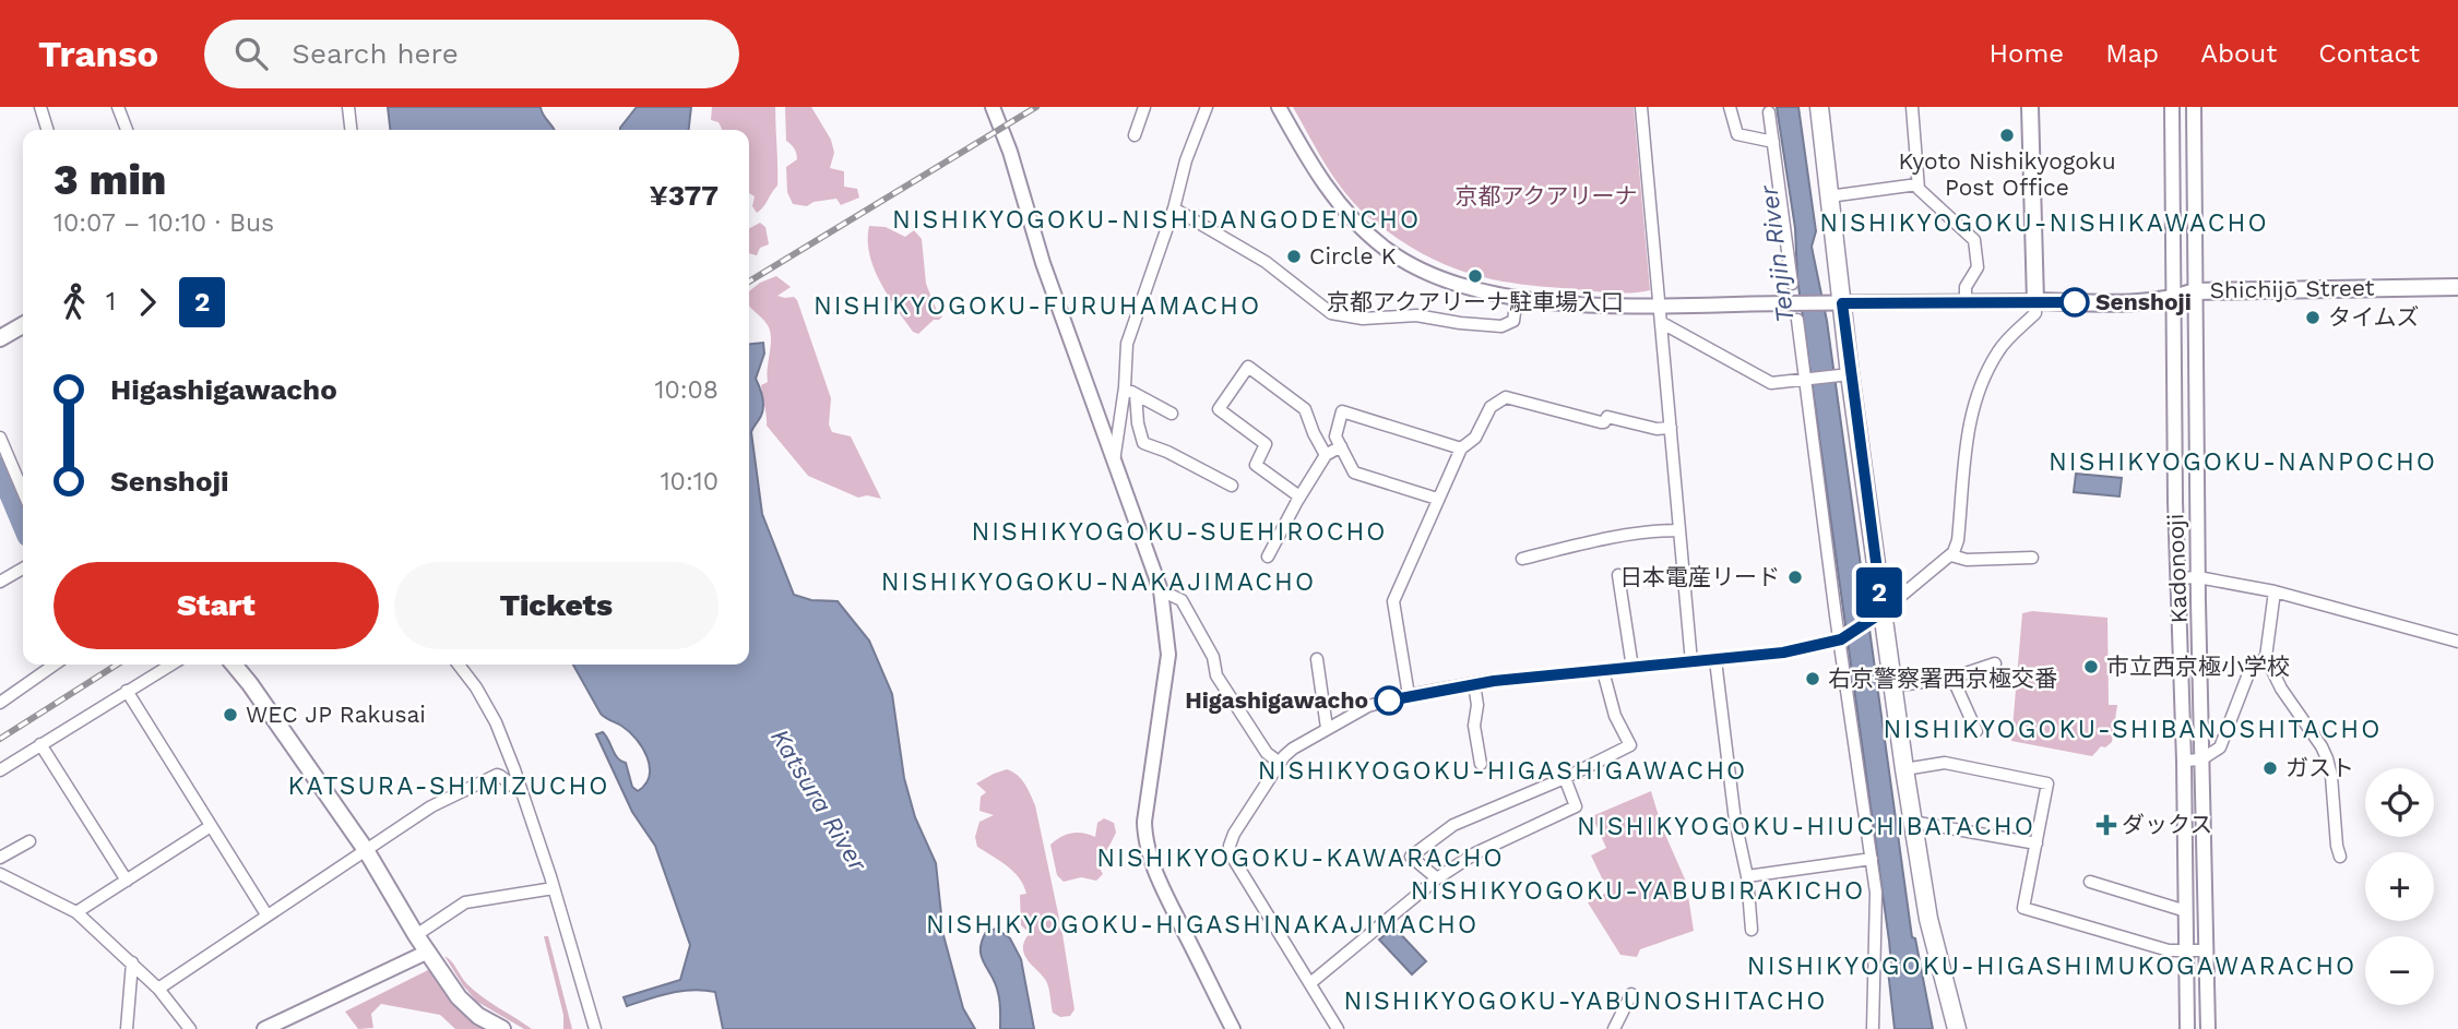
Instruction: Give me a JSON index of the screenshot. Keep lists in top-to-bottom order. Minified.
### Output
{"streets":{"main road":["Shichijō Street"],"street":["Kadonooji"]},"crossings":[["Shichijō Street","Kadonooji"]],"districts":["NISHIKYOGOKU-NISHIDANGODENCHO","NISHIKYOGOKU-NISHIKAWACHO","NISHIKYOGOKU-FURUHAMACHO","NISHIKYOGOKU-NANPOCHO","NISHIKYOGOKU-SUEHIROCHO","NISHIKYOGOKU-NAKAJIMACHO","NISHIKYOGOKU-SHIBANOSHITACHO","NISHIKYOGOKU-HIGASHIGAWACHO","KATSURA-SHIMIZUCHO","NISHIKYOGOKU-HIUCHIBATACHO","NISHIKYOGOKU-KAWARACHO","NISHIKYOGOKU-YABUBIRAKICHO","NISHIKYOGOKU-HIGASHINAKAJIMACHO","NISHIKYOGOKU-HIGASHIMUKOGAWARACHO","NISHIKYOGOKU-YABUNOSHITACHO"],"water":["Tenjin River","Katsura River"],"parks":["京都アクアリーナ"],"places":{"other":["Kyoto Nishikyogoku Post Office","Circle K","京都アクアリーナ駐車場入口","Senshoji","タイムズ","日本電産リード","市立西京極小学校","右京警察署西京極交番","Higashigawacho","WEC JP Rakusai","ガスト"],"health":["ダックス"]},"lines":["bus line 2"],"page":{"header":"Transo","search":"Search here","nav":["Home","Map","About","Contact"],"on_map":"2","heading":["3 min","10:07 – 10:10 · Bus","¥377"],"legs":["1","2"],"list":[{"name":"Higashigawacho","value":"10:08"},{"name":"Senshoji","value":"10:10"}],"buttons":["Start","Tickets"],"map_buttons":["+","−"]}}
